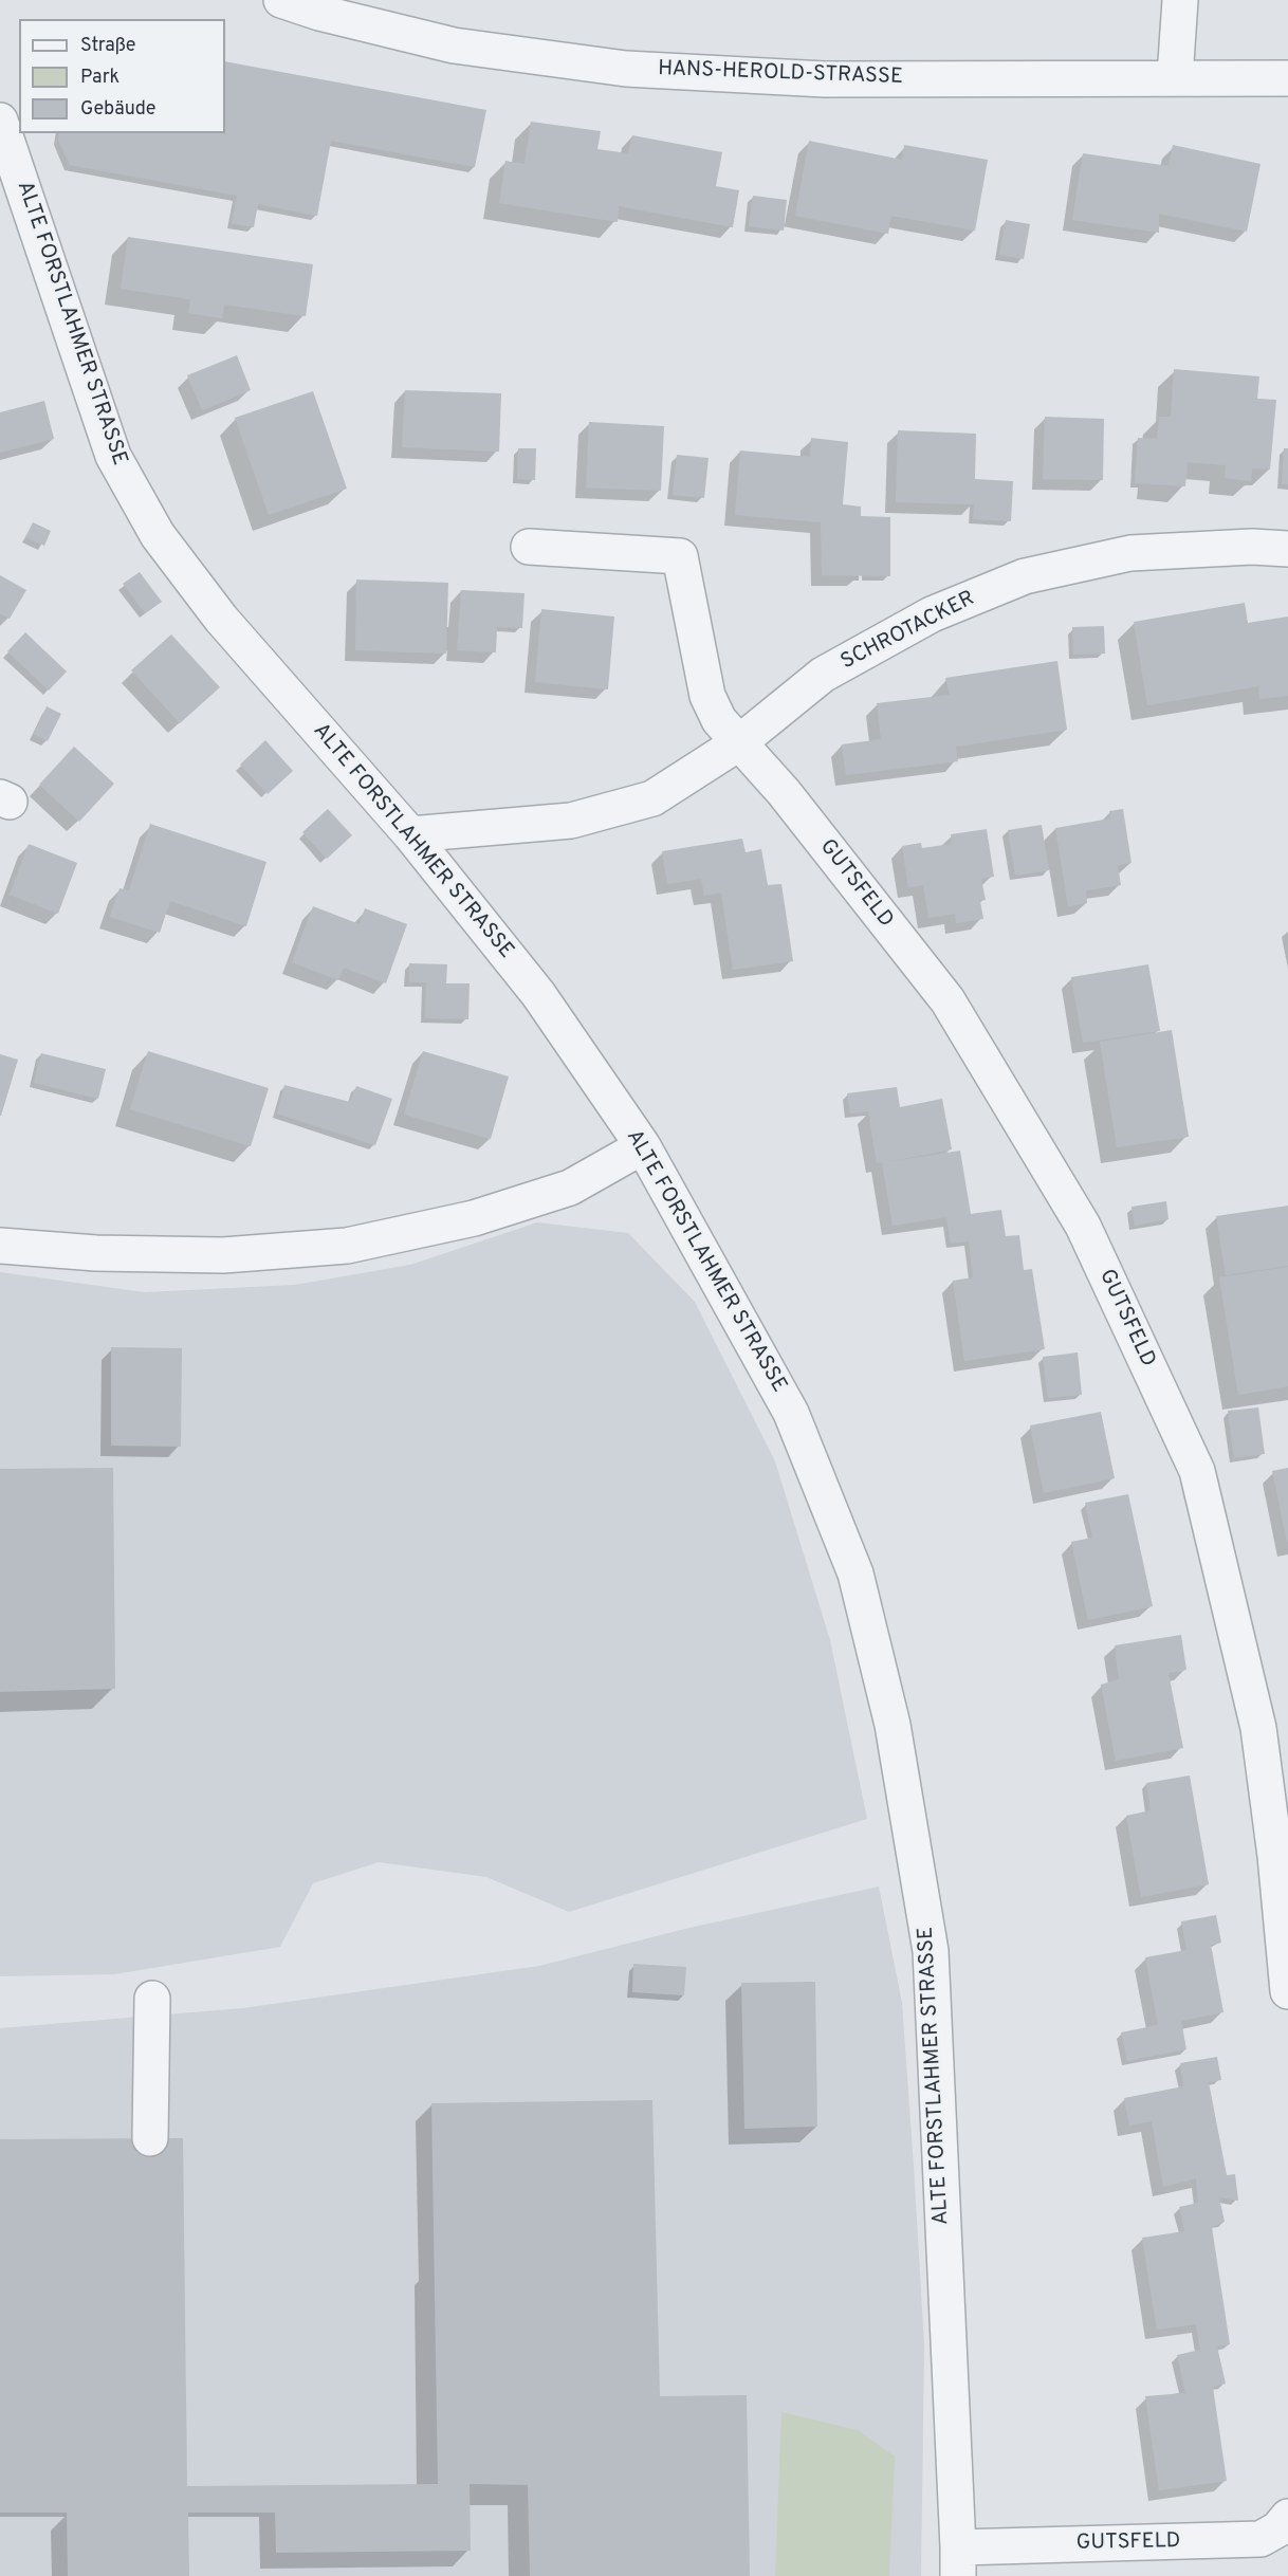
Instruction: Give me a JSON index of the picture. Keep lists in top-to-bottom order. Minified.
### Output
{"streets":{"street":["HANS-HEROLD-STRASSE","ALTE FORSTLAHMER STRASSE","SCHROTACKER","GUTSFELD"]},"crossings":[["ALTE FORSTLAHMER STRASSE","SCHROTACKER"],["ALTE FORSTLAHMER STRASSE","GUTSFELD"],["SCHROTACKER","GUTSFELD"]],"legend":["Straße","Park","Gebäude"]}
